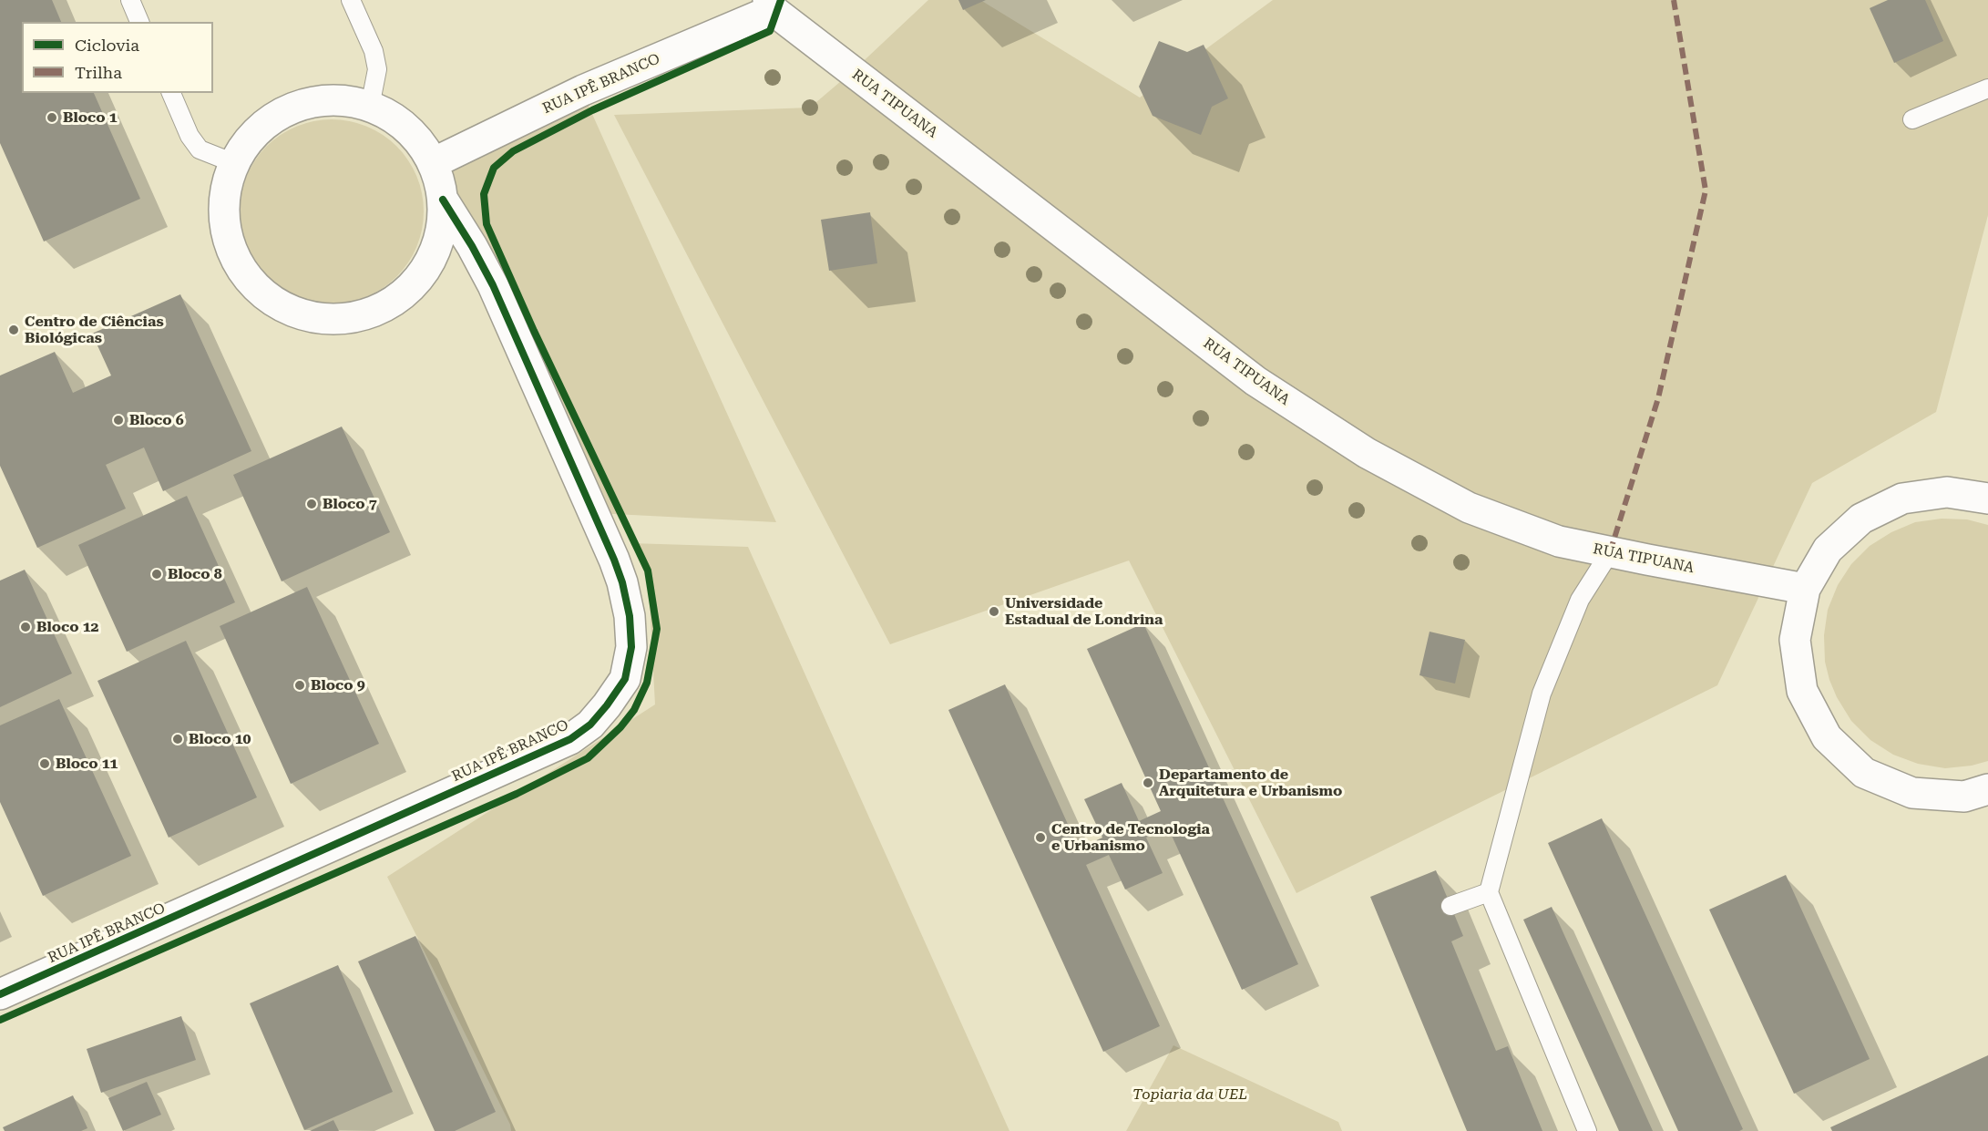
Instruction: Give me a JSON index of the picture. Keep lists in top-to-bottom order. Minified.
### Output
{"streets":{"street":["RUA IPÊ BRANCO","RUA TIPUANA"]},"crossings":[["RUA IPÊ BRANCO","RUA TIPUANA"]],"parks":["Topiaria da UEL"],"places":["Bloco 1","Centro de Ciências Biológicas","Bloco 6","Bloco 7","Bloco 8","Universidade Estadual de Londrina","Bloco 12","Bloco 9","Bloco 10","Bloco 11","Departamento de Arquitetura e Urbanismo","Centro de Tecnologia e Urbanismo"],"legend":["Ciclovia","Trilha"]}
